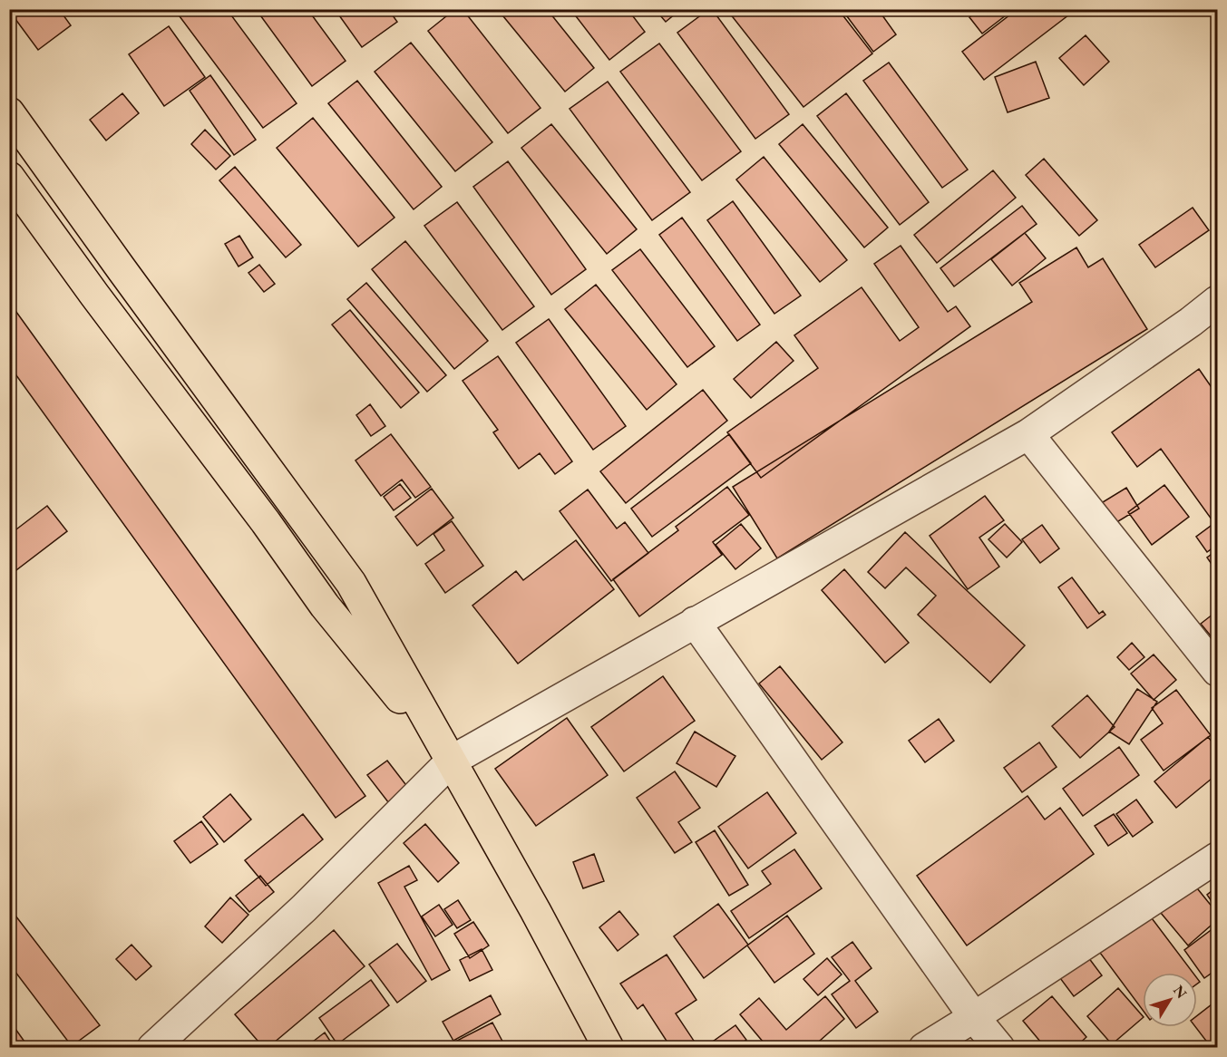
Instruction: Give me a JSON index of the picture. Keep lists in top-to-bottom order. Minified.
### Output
{"north":"top right"}
